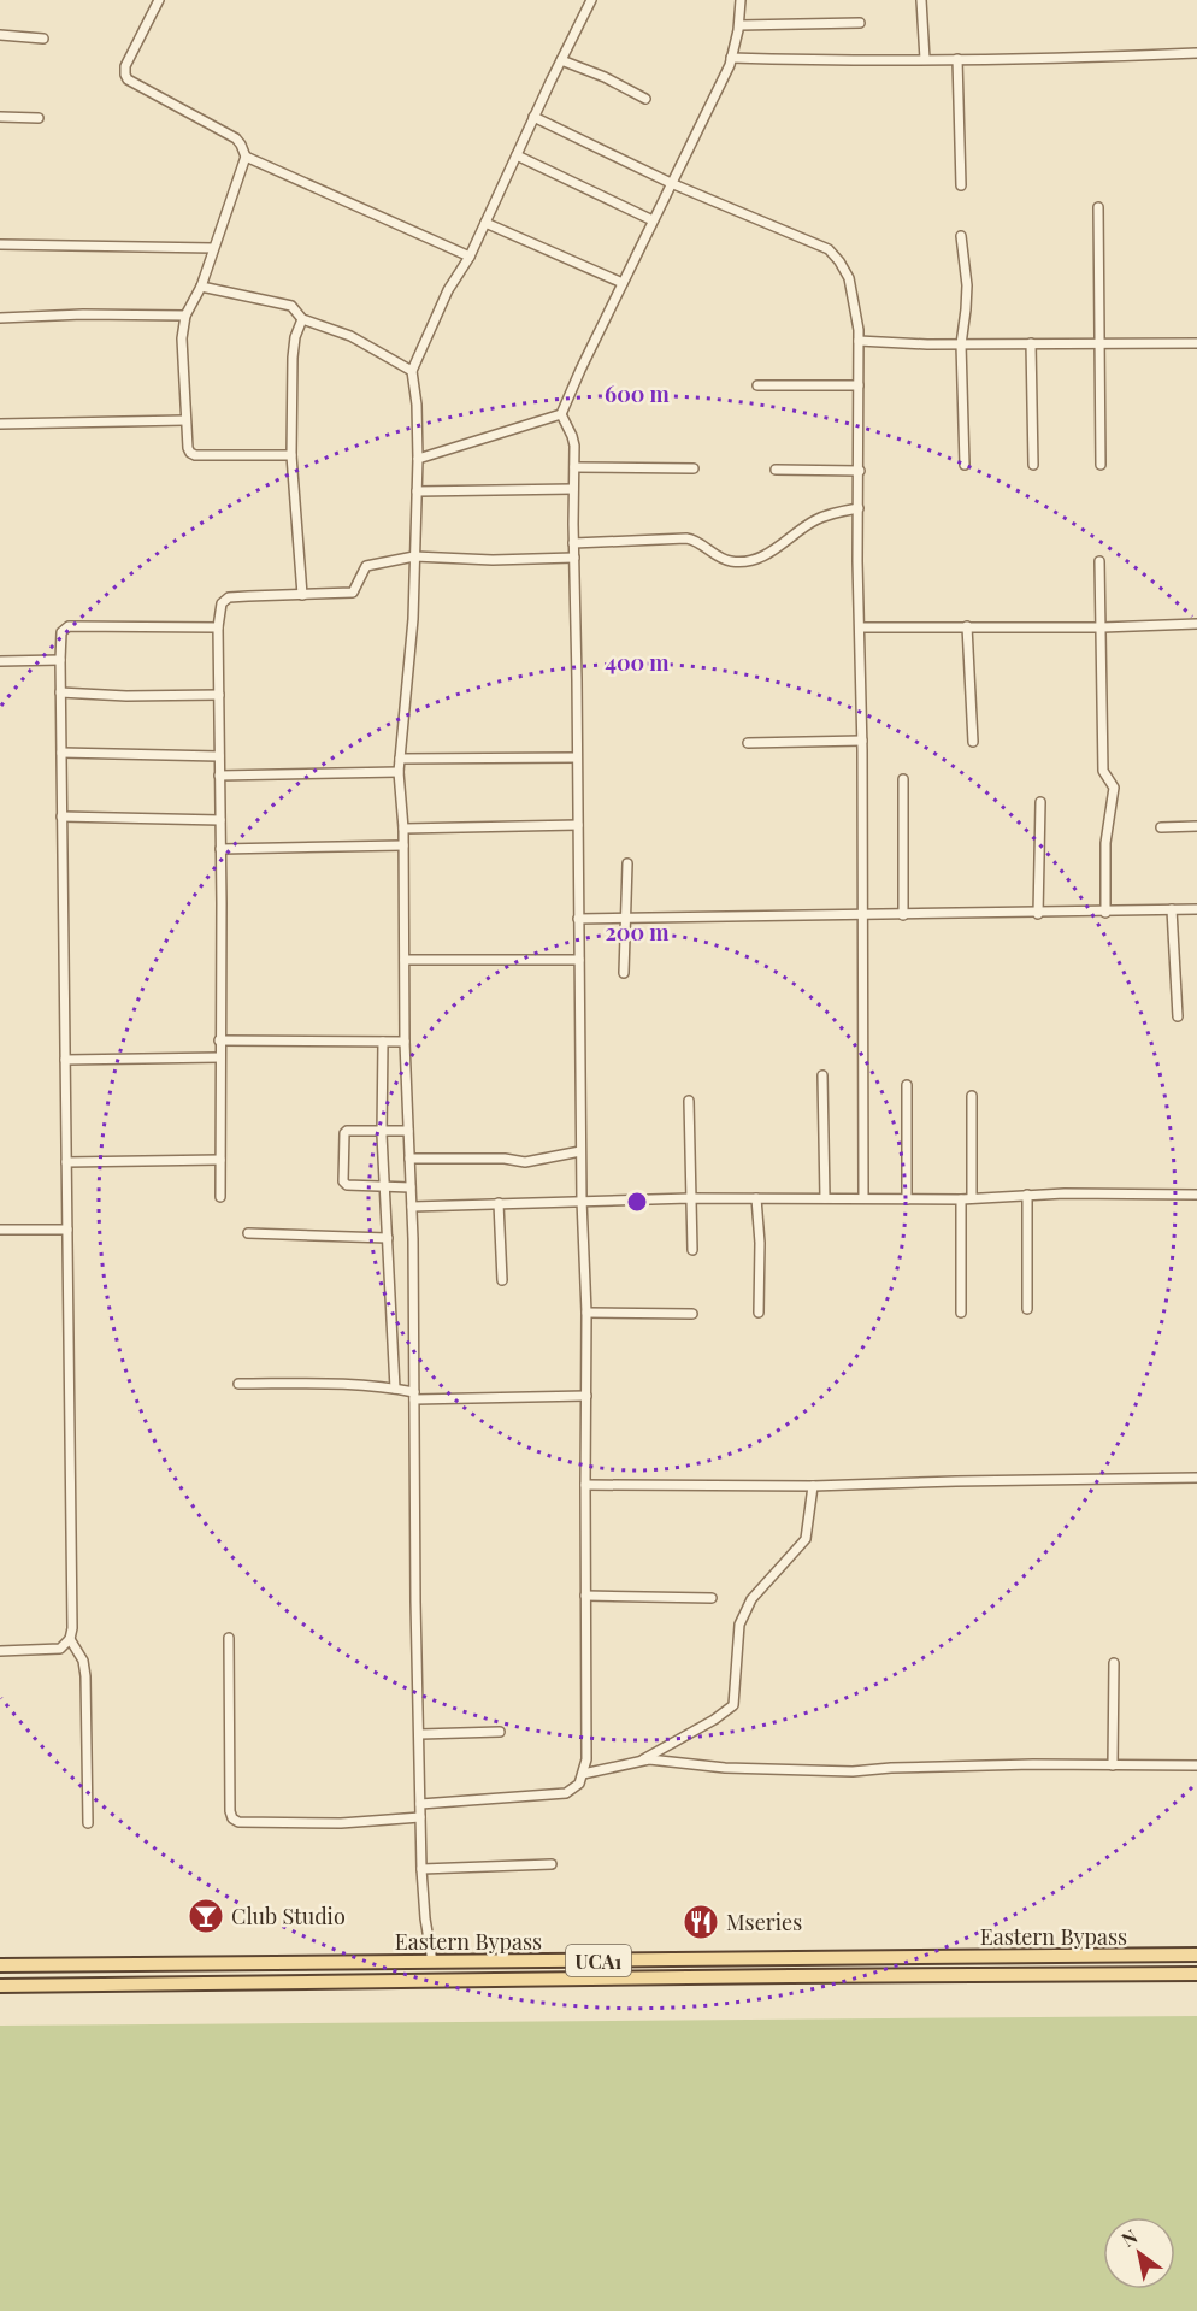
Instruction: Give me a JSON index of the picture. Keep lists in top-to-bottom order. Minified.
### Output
{"streets":{"main road":["Eastern Bypass","UCA1"]},"places":{"bar":["Club Studio"],"restaurant":["Mseries"]},"north":"top left","rings":["600 m","400 m","200 m"]}
